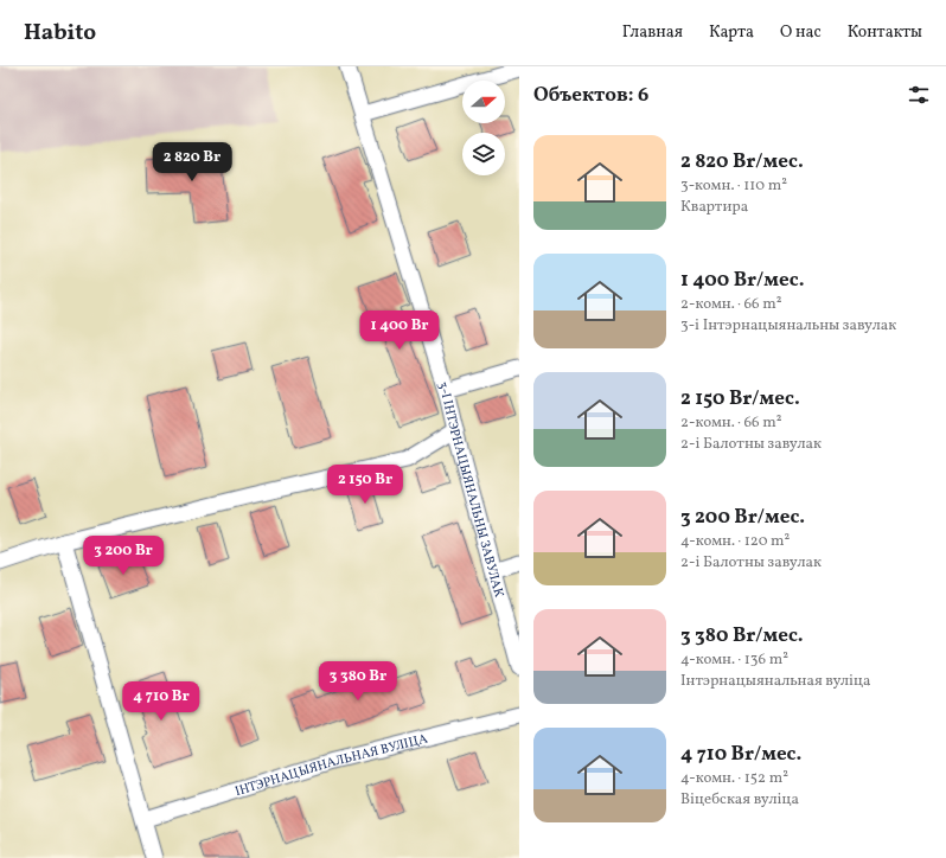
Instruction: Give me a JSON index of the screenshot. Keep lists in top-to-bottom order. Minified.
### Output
{"streets":{"street":["3-І ІНТЭРНАЦЫЯНАЛЬНЫ ЗАВУЛАК","ІНТЭРНАЦЫЯНАЛЬНАЯ ВУЛІЦА"]},"north":"right","page":{"header":"Habito","nav":["Главная","Карта","О нас","Контакты"],"heading":"Объектов: 6","list":[{"name":"2 820 Br/мес.","note":"3-комн. · 110 m² · Квартира"},{"name":"1 400 Br/мес.","note":"2-комн. · 66 m² · 3-і Інтэрнацыянальны завулак"},{"name":"2 150 Br/мес.","note":"2-комн. · 66 m² · 2-і Балотны завулак"},{"name":"3 200 Br/мес.","note":"4-комн. · 120 m² · 2-і Балотны завулак"},{"name":"3 380 Br/мес.","note":"4-комн. · 136 m² · Інтэрнацыянальная вуліца"},{"name":"4 710 Br/мес.","note":"4-комн. · 152 m² · Віцебская вуліца"}],"price":["2 820 Br","1 400 Br","2 150 Br","3 200 Br","3 380 Br","4 710 Br"]}}
